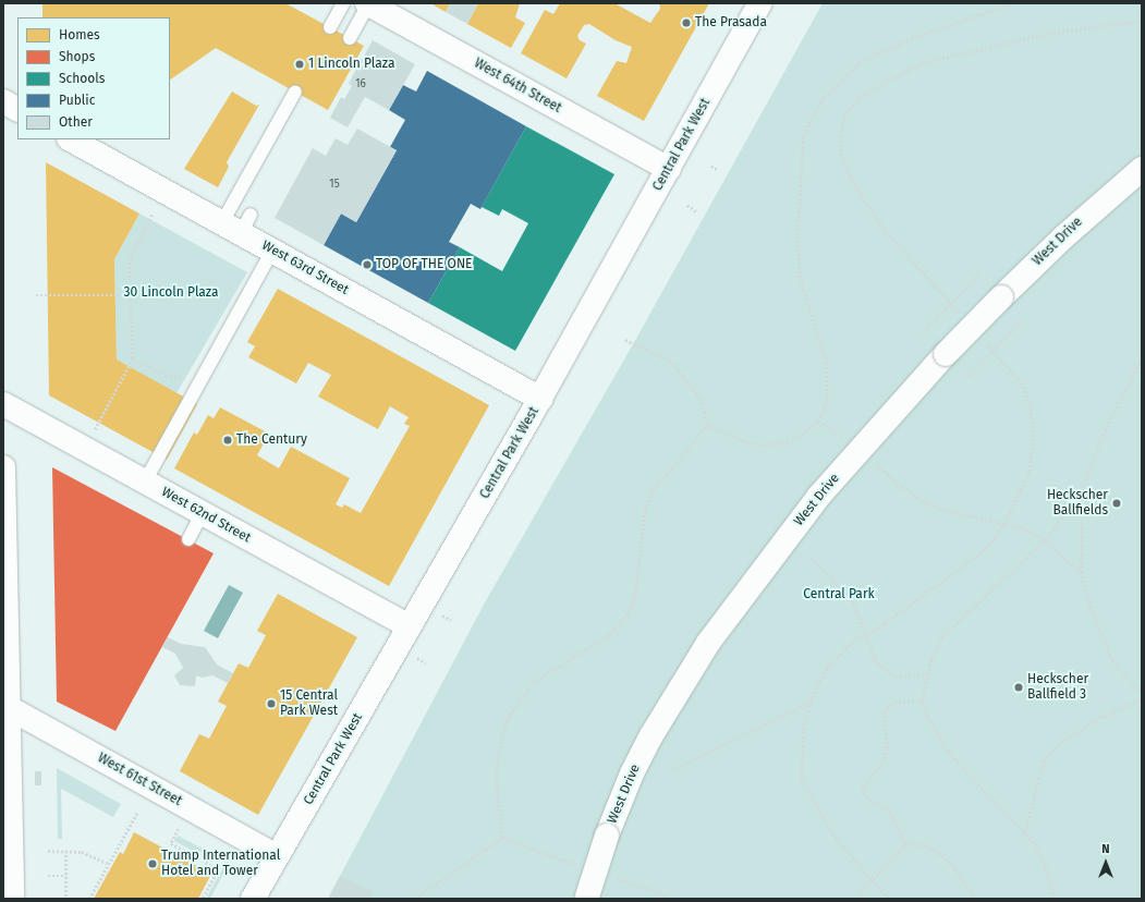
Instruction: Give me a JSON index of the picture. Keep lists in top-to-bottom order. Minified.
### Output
{"streets":{"street":["West 64th Street","Central Park West","West Drive","West 63rd Street","West 62nd Street","West 61st Street"]},"crossings":[["West 64th Street","Central Park West"],["Central Park West","West 63rd Street"],["Central Park West","West 62nd Street"],["Central Park West","West 61st Street"]],"parks":["30 Lincoln Plaza","Central Park"],"places":["The Prasada","1 Lincoln Plaza","TOP OF THE ONE","The Century","Heckscher Ballfields","Heckscher Ballfield 3","15 Central Park West","Trump International Hotel and Tower"],"house_numbers":["16","15"],"legend":["Homes","Shops","Schools","Public","Other"],"north":"top"}
